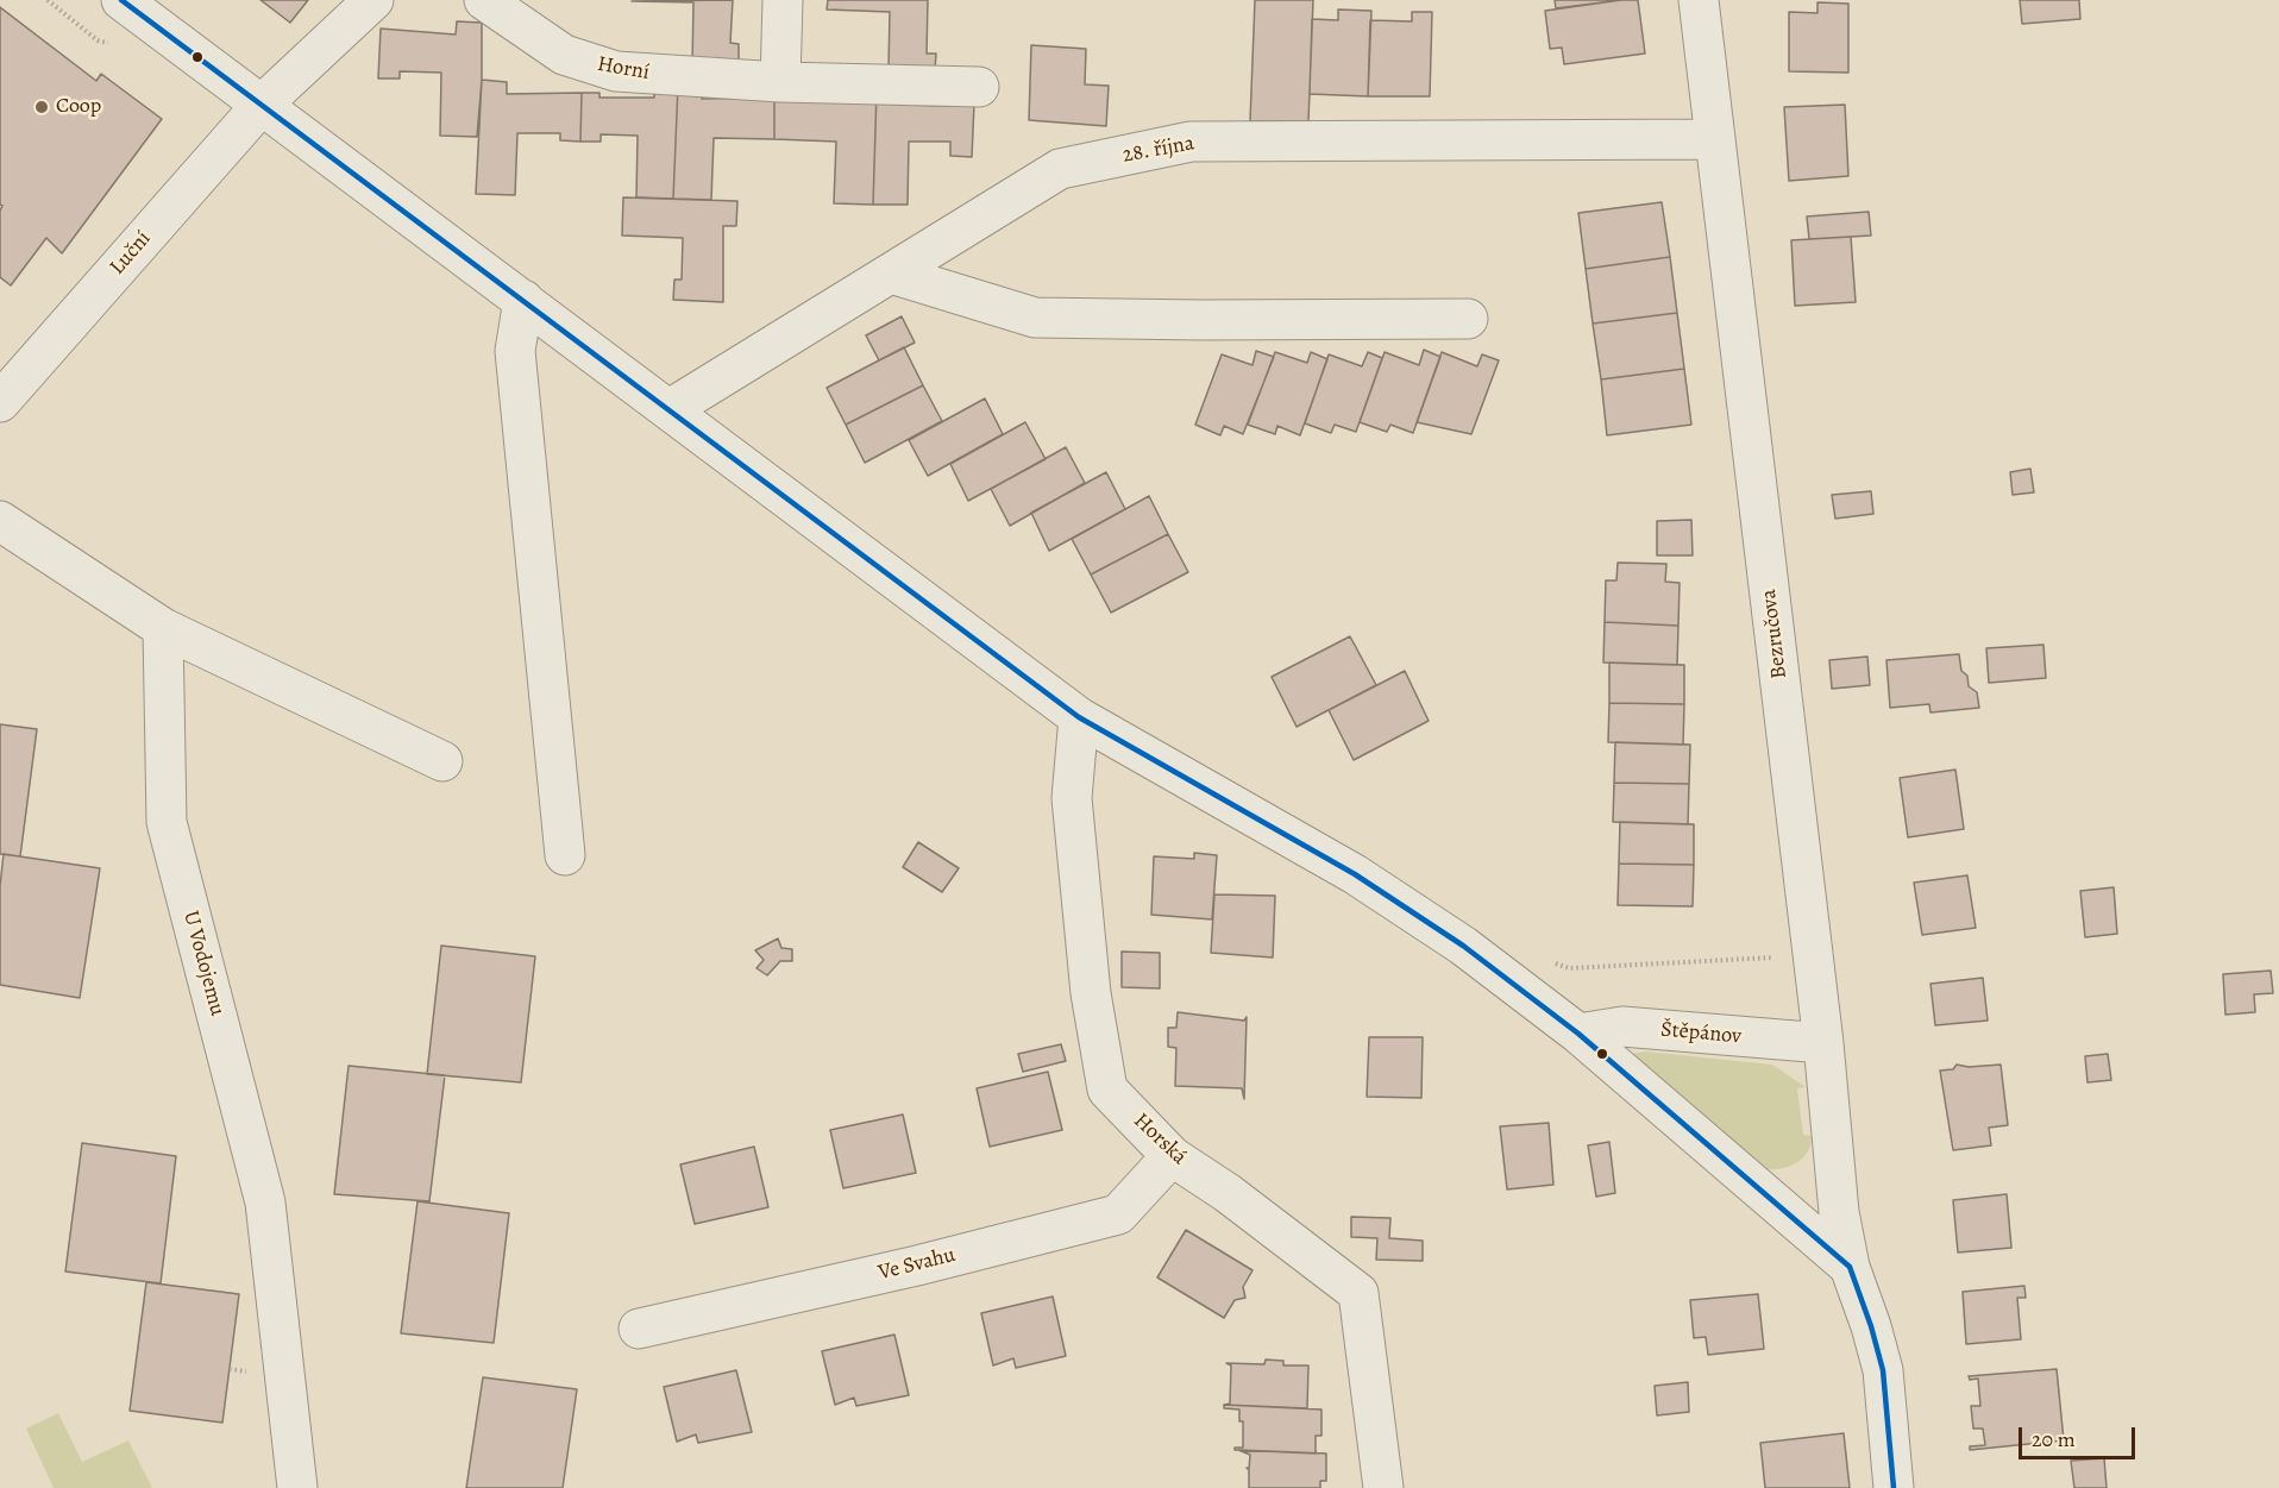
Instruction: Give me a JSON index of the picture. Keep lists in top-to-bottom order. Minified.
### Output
{"streets":{"street":["Horní","28. října","Luční","Bezručova","U Vodojemu","Štěpánov","Horská","Ve Svahu"]},"crossings":[["28. října","Bezručova"],["Bezručova","Štěpánov"],["Horská","Ve Svahu"]],"places":["Coop"],"scale_bar":"20 m"}
